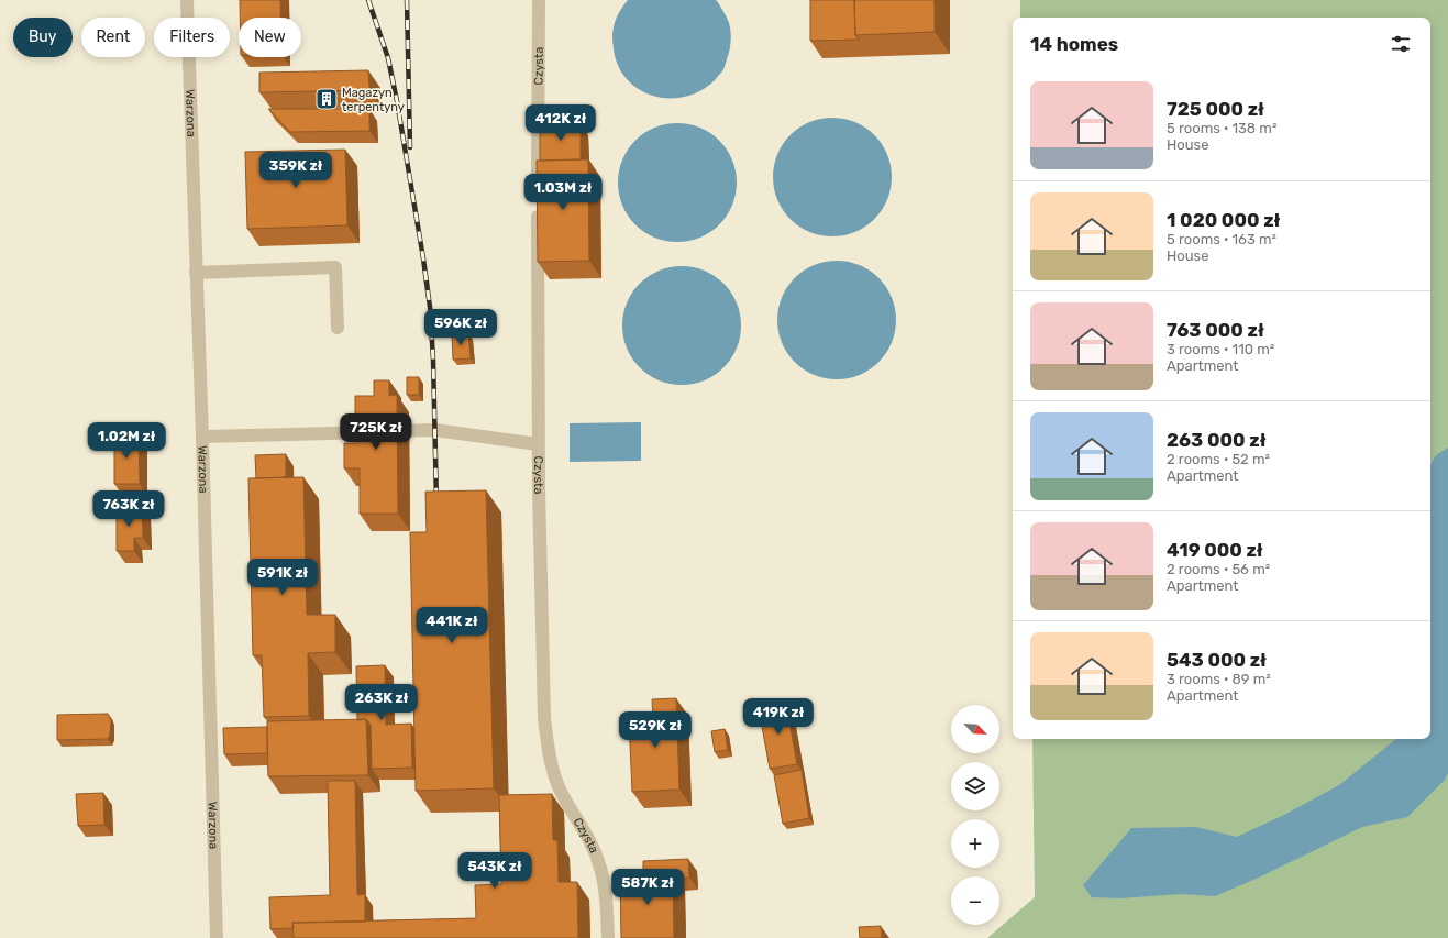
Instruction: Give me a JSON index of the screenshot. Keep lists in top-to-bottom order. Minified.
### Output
{"streets":{"lane":["Czysta","Warzona"]},"places":{"building":["Magazyn terpentyny"]},"north":"bottom right","page":{"chip":["Buy","Rent","Filters","New"],"heading":"14 homes","list":[{"name":"725 000 zł","note":"5 rooms · 138 m² · House"},{"name":"1 020 000 zł","note":"5 rooms · 163 m² · House"},{"name":"763 000 zł","note":"3 rooms · 110 m² · Apartment"},{"name":"263 000 zł","note":"2 rooms · 52 m² · Apartment"},{"name":"419 000 zł","note":"2 rooms · 56 m² · Apartment"},{"name":"543 000 zł","note":"3 rooms · 89 m² · Apartment"}],"price":["412K zł","359K zł","1.03M zł","596K zł","725K zł","1.02M zł","763K zł","591K zł","441K zł","263K zł","419K zł","529K zł","543K zł","587K zł"],"map_buttons":["+","−"]}}
